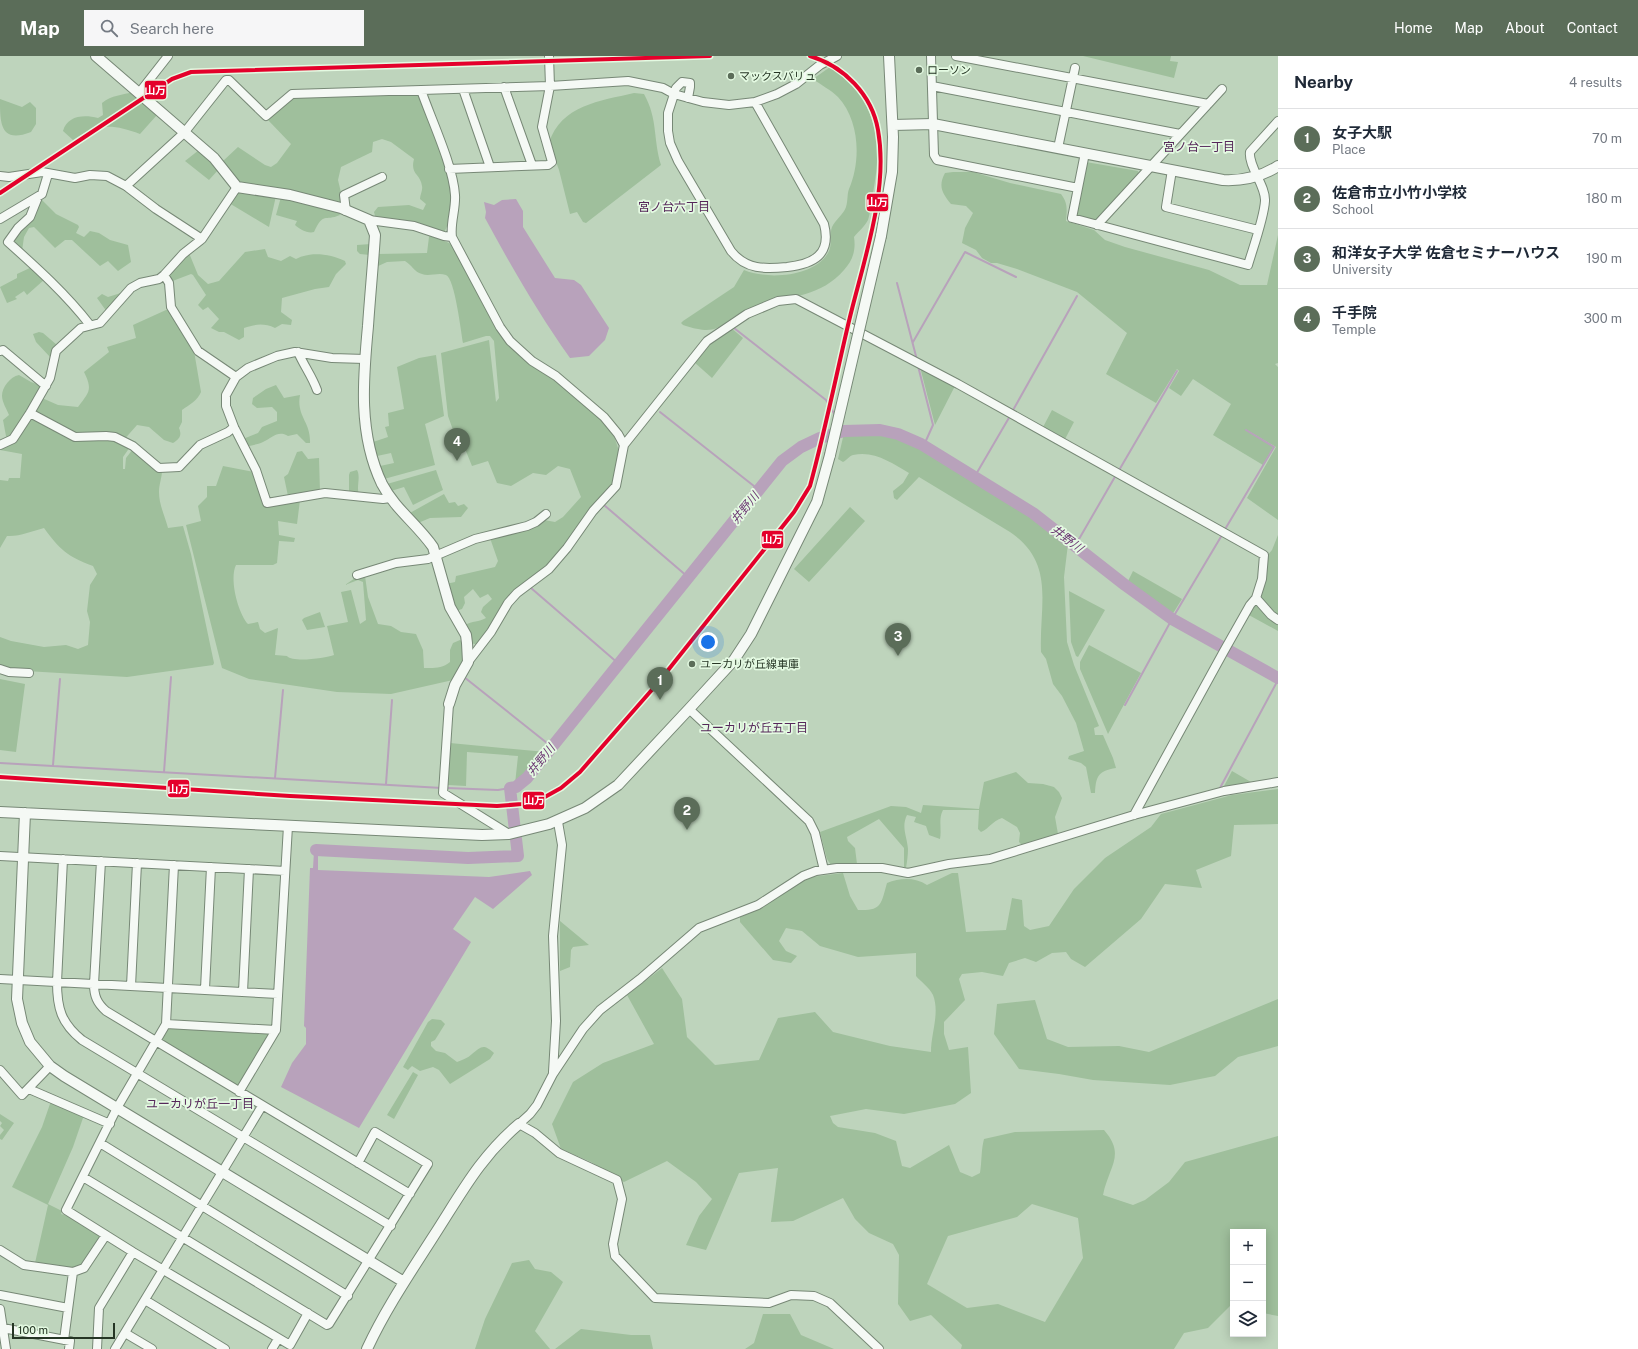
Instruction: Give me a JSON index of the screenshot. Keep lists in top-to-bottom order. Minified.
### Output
{"districts":["宮ノ台一丁目","宮ノ台六丁目","ユーカリが丘五丁目","ユーカリが丘一丁目"],"water":["井野川"],"places":["ローソン","マックスバリュ","ユーカリが丘線車庫"],"lines":["transit line 山万"],"scale_bar":"100 m","page":{"header":"Map","search":"Search here","nav":["Home","Map","About","Contact"],"heading":["Nearby","4 results"],"list":[{"mark":"1","name":"女子大駅","note":"Place","value":"70 m"},{"mark":"2","name":"佐倉市立小竹小学校","note":"School","value":"180 m"},{"mark":"3","name":"和洋女子大学 佐倉セミナーハウス","note":"University","value":"190 m"},{"mark":"4","name":"千手院","note":"Temple","value":"300 m"}],"pins":["4","3","1","2"],"map_buttons":["+","−"],"scale":"100 m"}}
